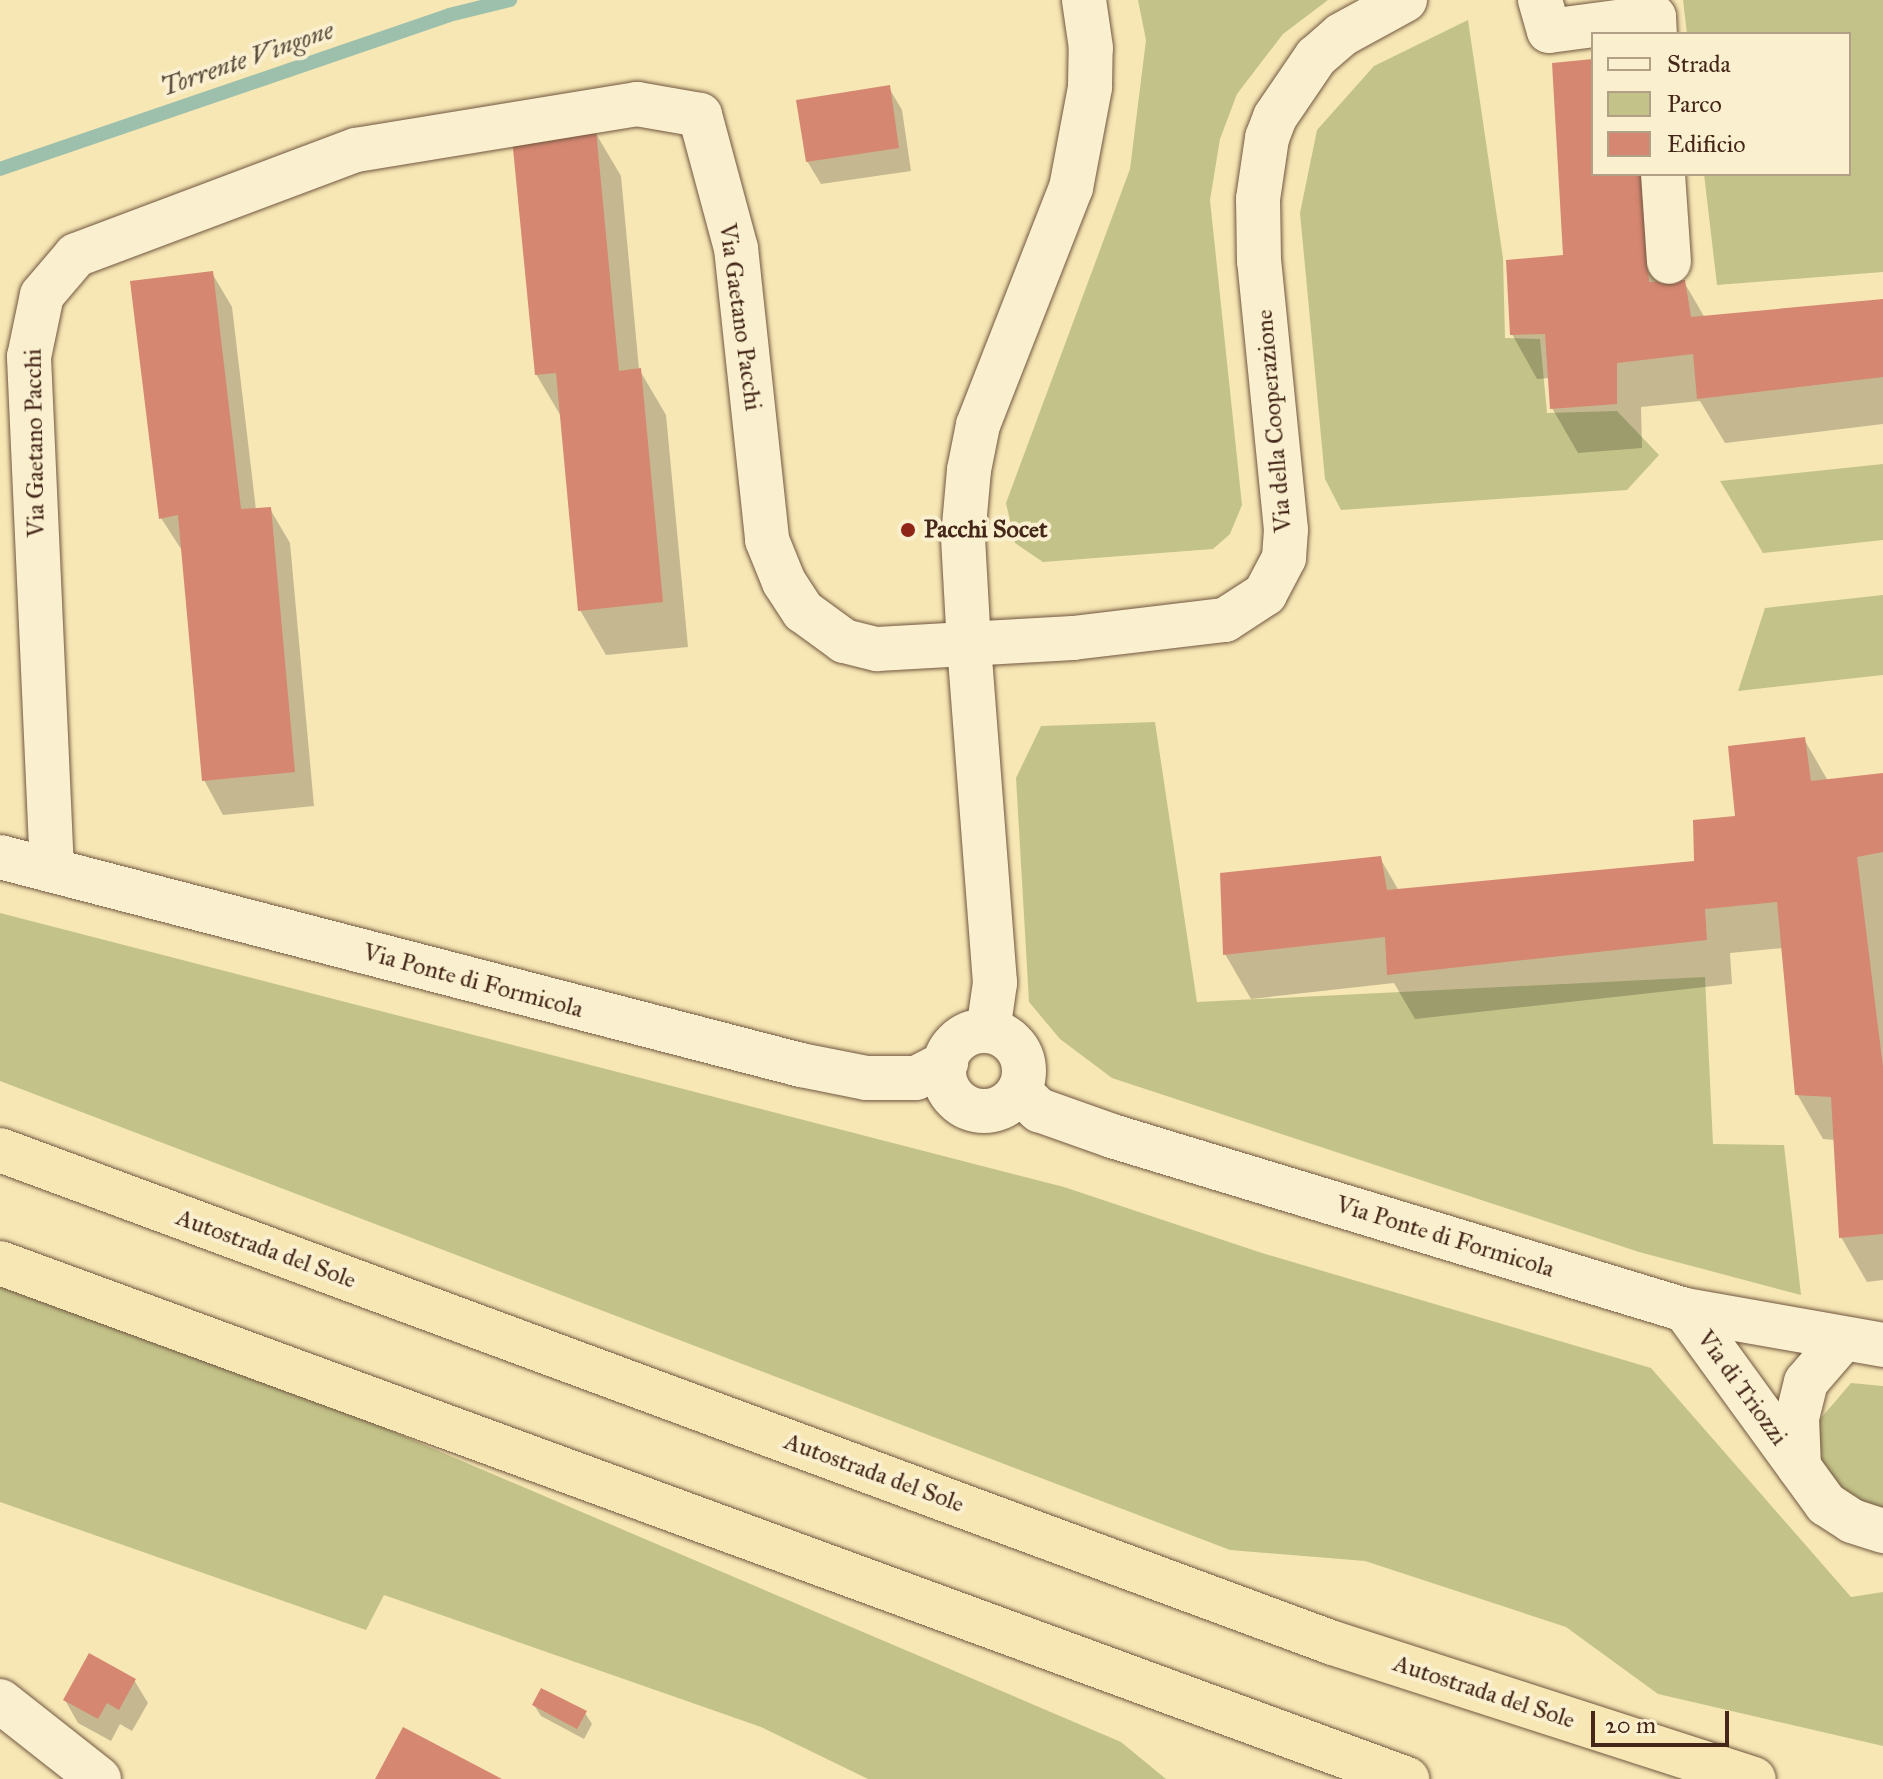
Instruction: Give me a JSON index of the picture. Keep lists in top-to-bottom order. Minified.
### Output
{"streets":{"highway":["Autostrada del Sole"],"street":["Via Gaetano Pacchi","Via della Cooperazione","Via Ponte di Formicola","Via di Triozzi"]},"crossings":[["Via Gaetano Pacchi","Via della Cooperazione"],["Via Gaetano Pacchi","Via Ponte di Formicola"],["Via Ponte di Formicola","Via di Triozzi"]],"water":["Torrente Vingone"],"places":["Pacchi Socet"],"legend":["Strada","Parco","Edificio"],"scale_bar":"20 m"}
